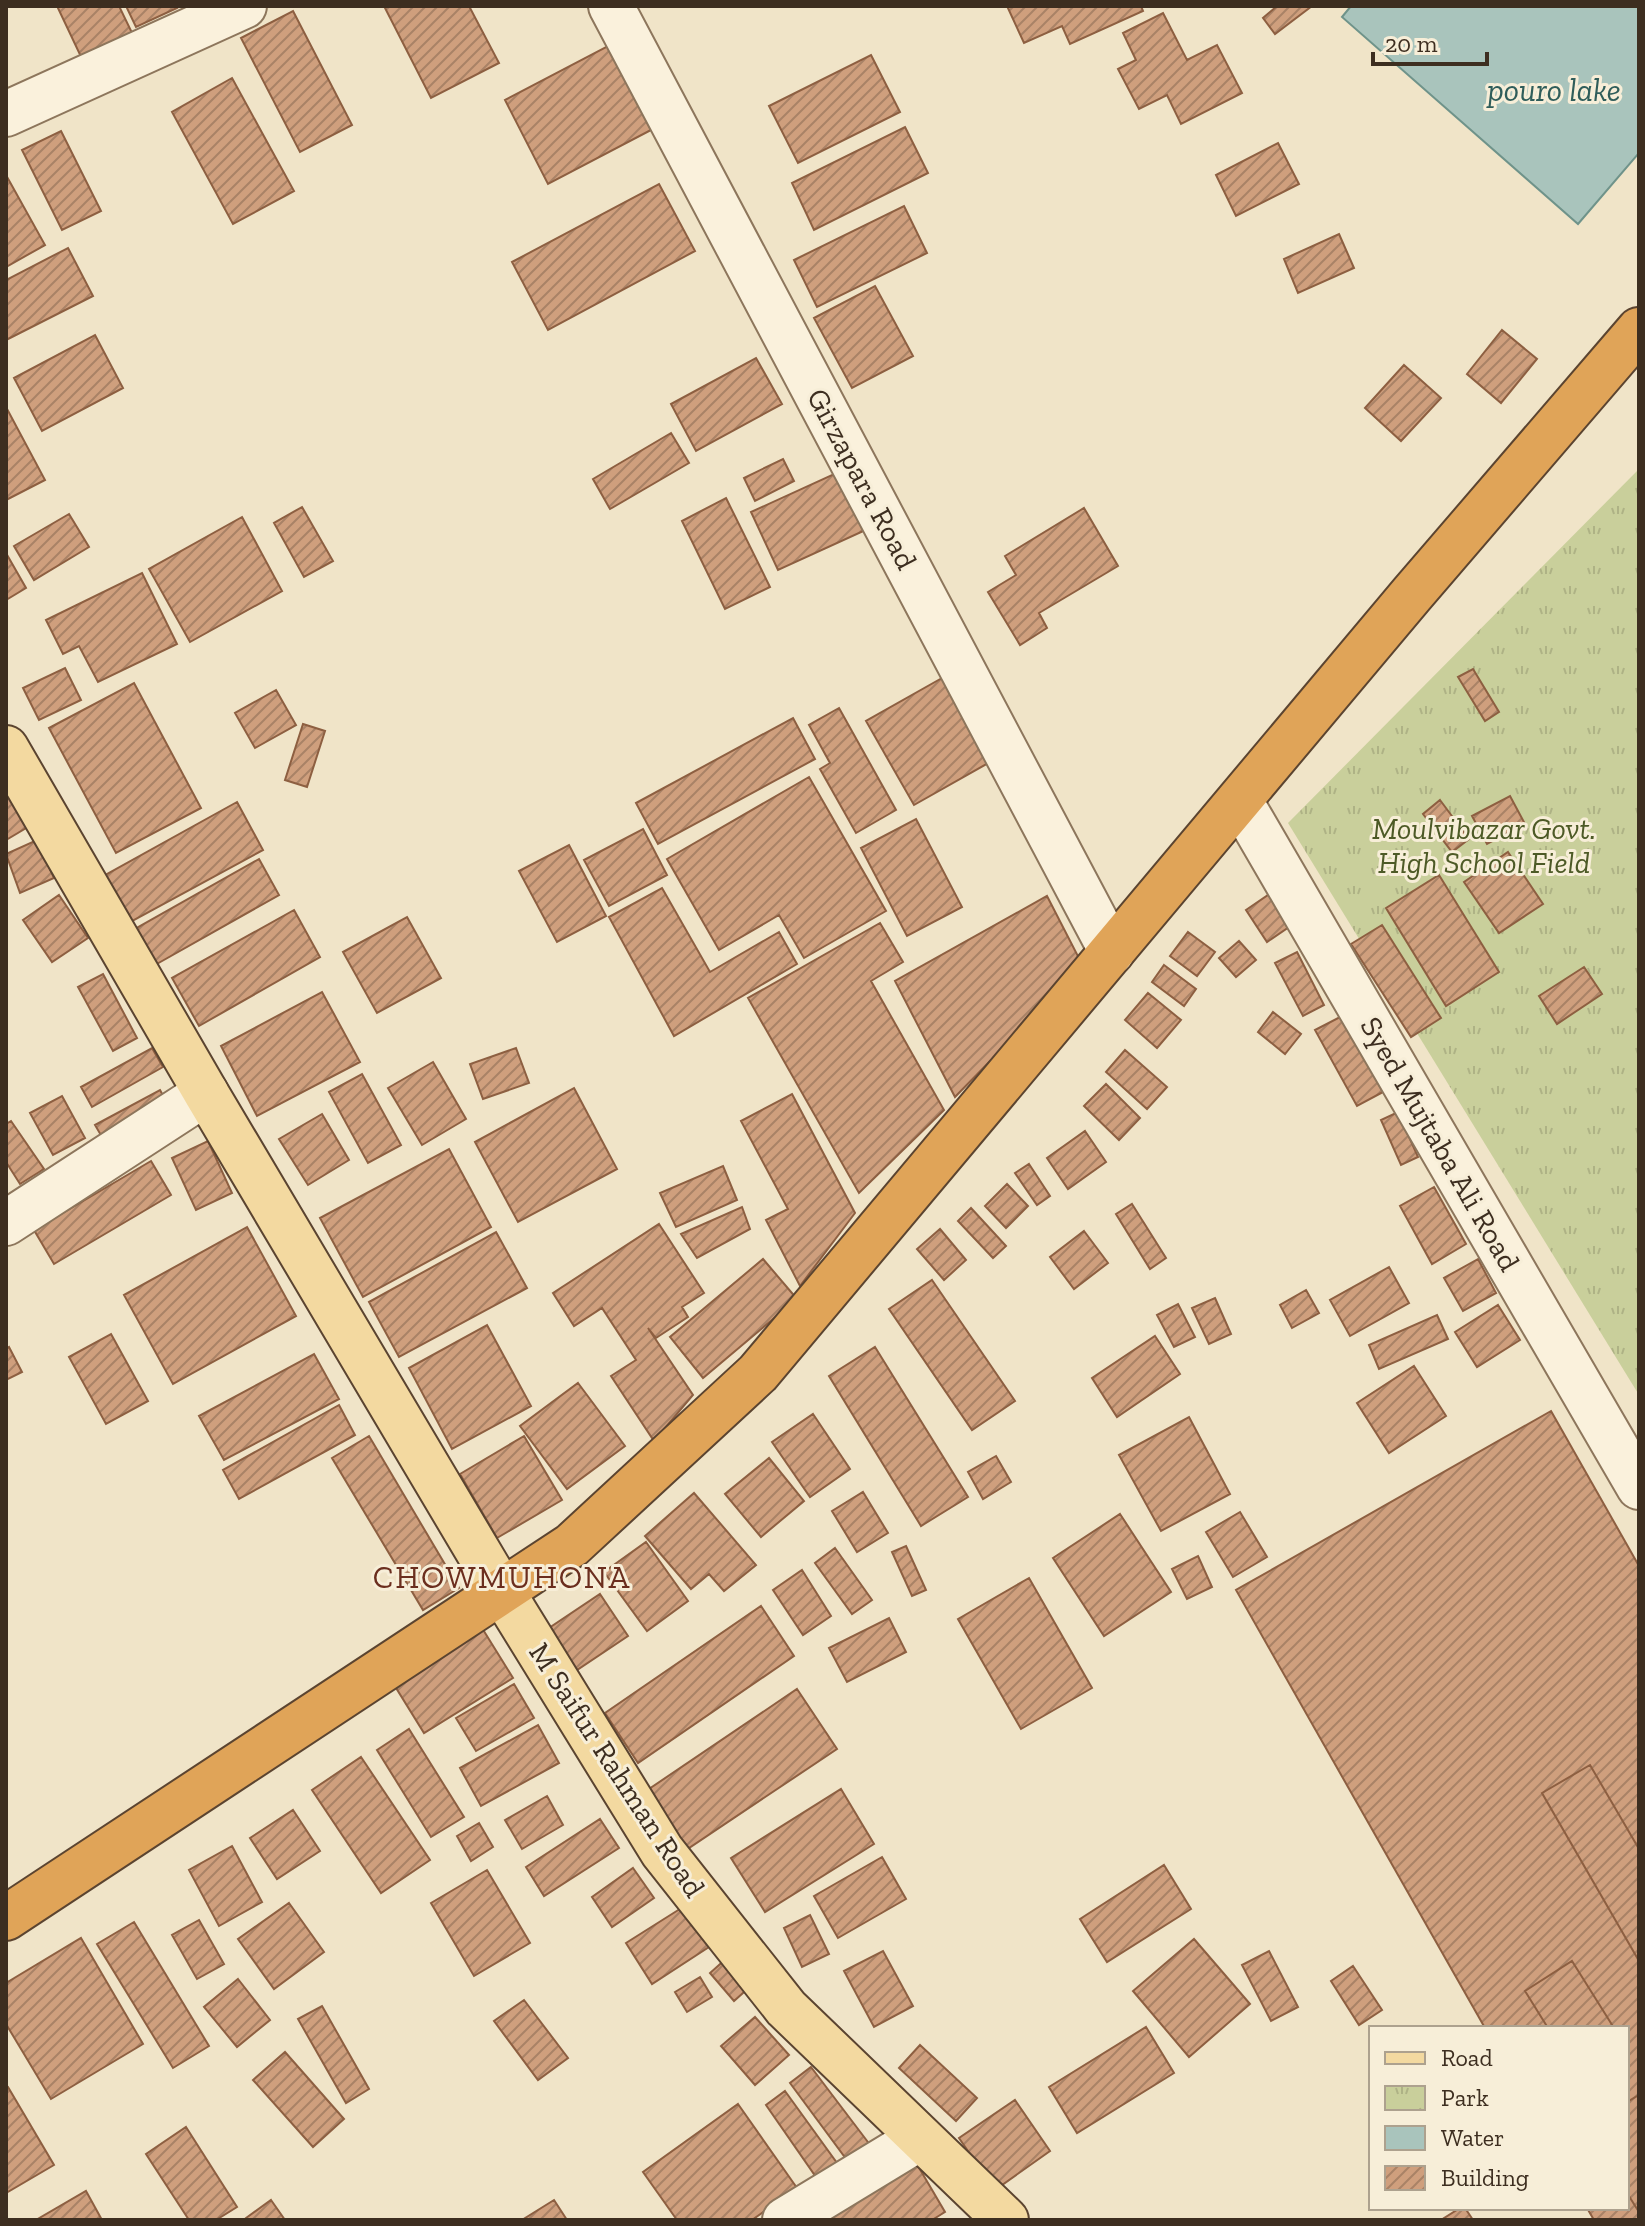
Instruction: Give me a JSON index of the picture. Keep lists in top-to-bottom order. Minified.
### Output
{"streets":{"main road":["M Saifur Rahman Road"],"street":["Girzapara Road","Syed Mujtaba Ali Road"]},"districts":["CHOWMUHONA"],"water":["pouro lake"],"parks":["Moulvibazar Govt. High School Field"],"legend":["Road","Park","Water","Building"],"scale_bar":"20 m"}
